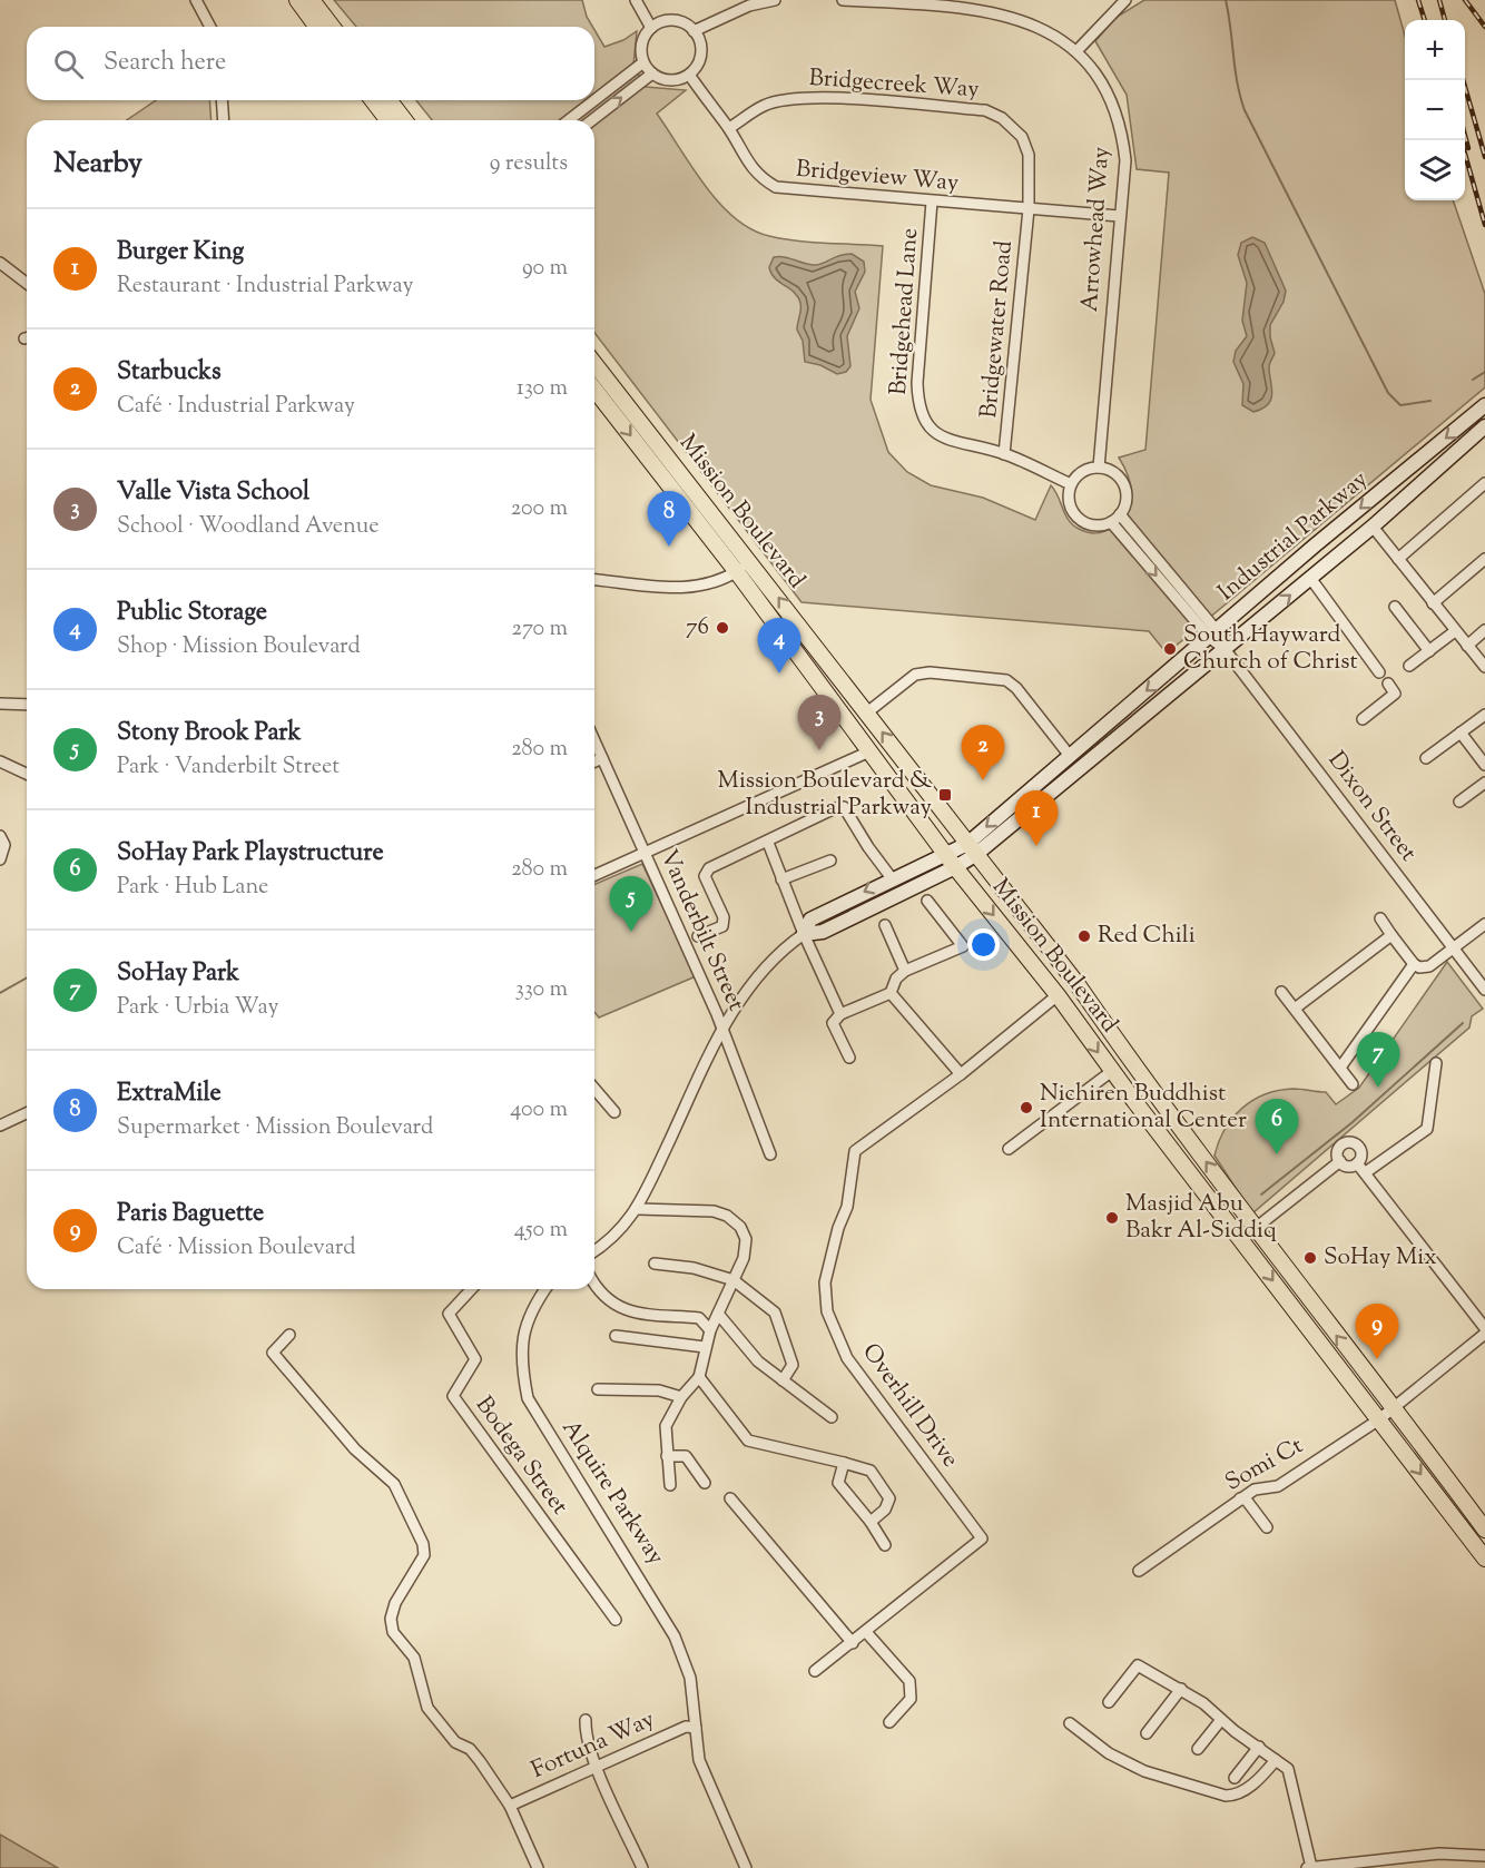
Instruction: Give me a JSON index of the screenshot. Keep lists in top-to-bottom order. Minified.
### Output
{"streets":{"main road":["Mission Boulevard","Industrial Parkway"],"street":["Bridgecreek Way","Bridgeview Way","Arrowhead Way","Bridgehead Lane","Bridgewater Road","Dixon Street","Vanderbilt Street","Overhill Drive","Bodega Street","Somi Ct","Alquire Parkway","Fortuna Way"]},"crossings":[["Bridgecreek Way","Bridgeview Way"],["Bridgecreek Way","Bridgewater Road"],["Bridgeview Way","Arrowhead Way"],["Bridgeview Way","Bridgehead Lane"],["Bridgeview Way","Bridgewater Road"],["Arrowhead Way","Bridgehead Lane"],["Bridgehead Lane","Bridgewater Road"],["Mission Boulevard","Industrial Parkway"],["Mission Boulevard","Overhill Drive"],["Mission Boulevard","Somi Ct"],["Industrial Parkway","Dixon Street"],["Alquire Parkway","Fortuna Way"]],"places":{"other":["76","South Hayward Church of Christ","Red Chili","Nichiren Buddhist International Center","Masjid Abu Bakr Al-Siddiq","SoHay Mix"],"transit":["Mission Boulevard & Industrial Parkway"]},"page":{"map_buttons":["+","−"],"search":"Search here","heading":["Nearby","9 results"],"list":[{"mark":"1","name":"Burger King","note":"Restaurant · Industrial Parkway","value":"90 m"},{"mark":"2","name":"Starbucks","note":"Café · Industrial Parkway","value":"130 m"},{"mark":"3","name":"Valle Vista School","note":"School · Woodland Avenue","value":"200 m"},{"mark":"4","name":"Public Storage","note":"Shop · Mission Boulevard","value":"270 m"},{"mark":"5","name":"Stony Brook Park","note":"Park · Vanderbilt Street","value":"280 m"},{"mark":"6","name":"SoHay Park Playstructure","note":"Park · Hub Lane","value":"280 m"},{"mark":"7","name":"SoHay Park","note":"Park · Urbia Way","value":"330 m"},{"mark":"8","name":"ExtraMile","note":"Supermarket · Mission Boulevard","value":"400 m"},{"mark":"9","name":"Paris Baguette","note":"Café · Mission Boulevard","value":"450 m"}],"pins":["8","4","3","2","1","5","7","6","9"]}}
